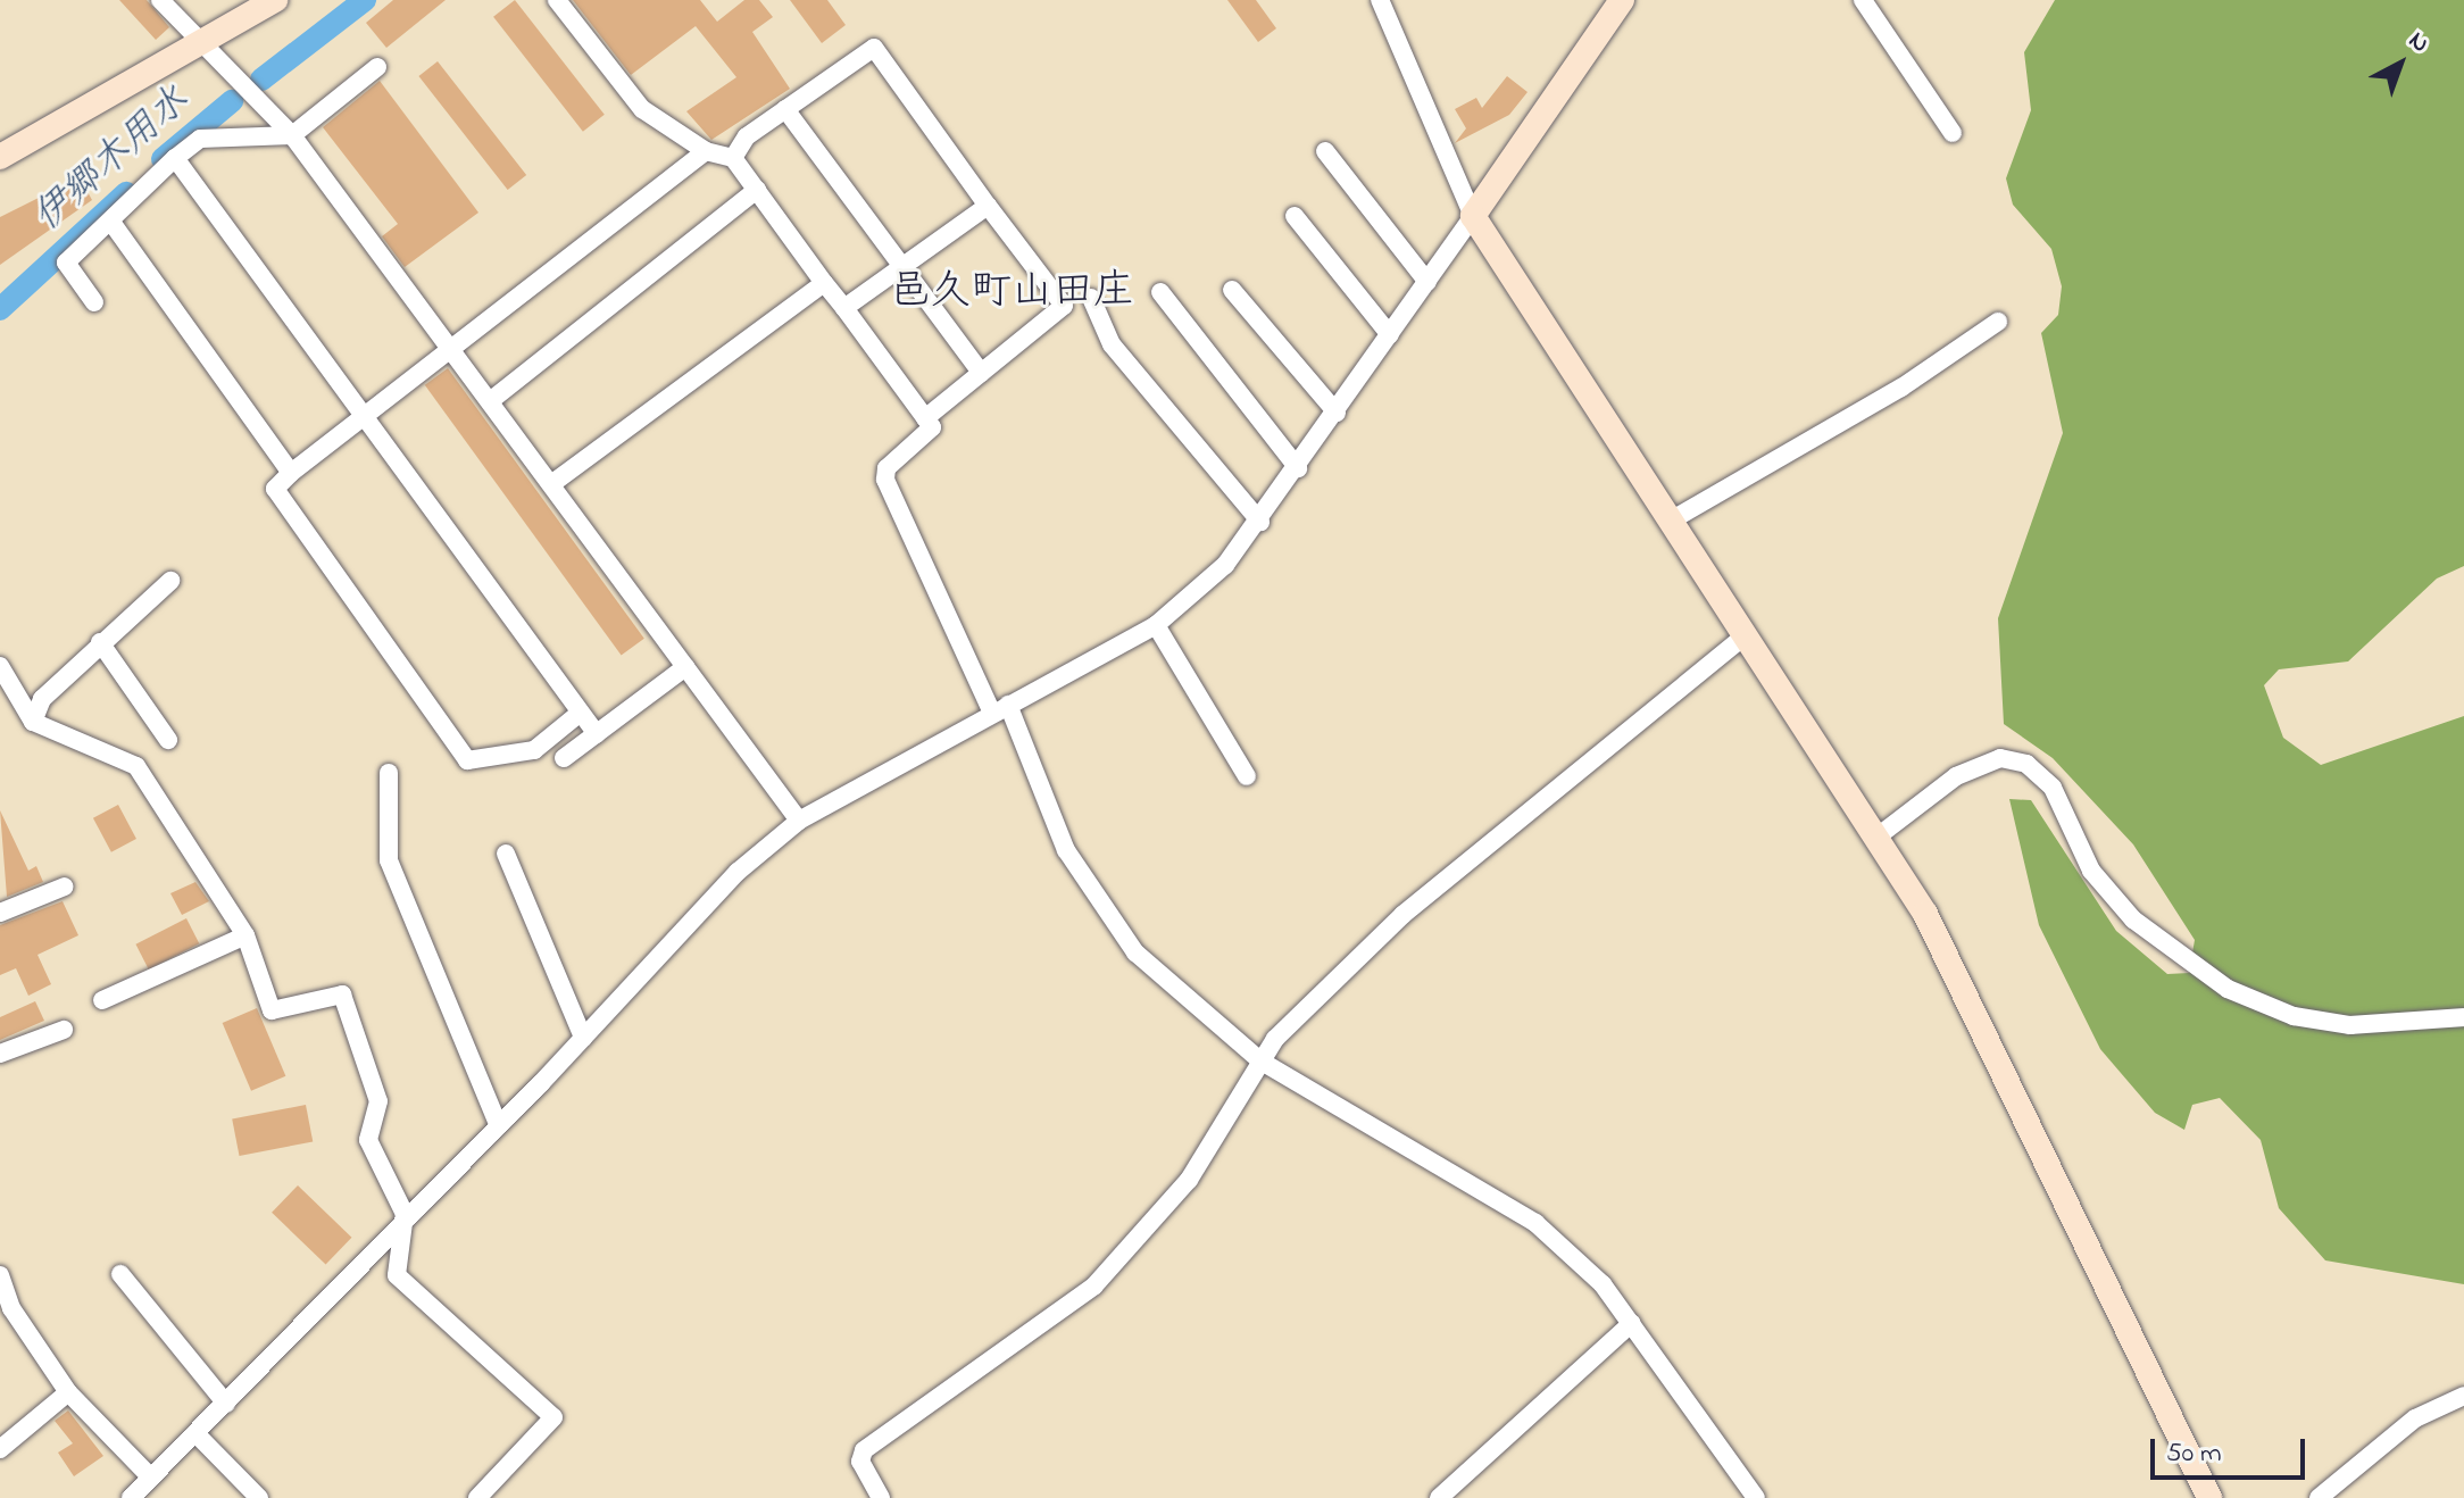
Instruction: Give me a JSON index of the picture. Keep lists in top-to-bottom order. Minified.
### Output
{"districts":["邑久町山田庄"],"water":["伊郷木用水"],"scale_bar":"50 m","north":"top right"}
